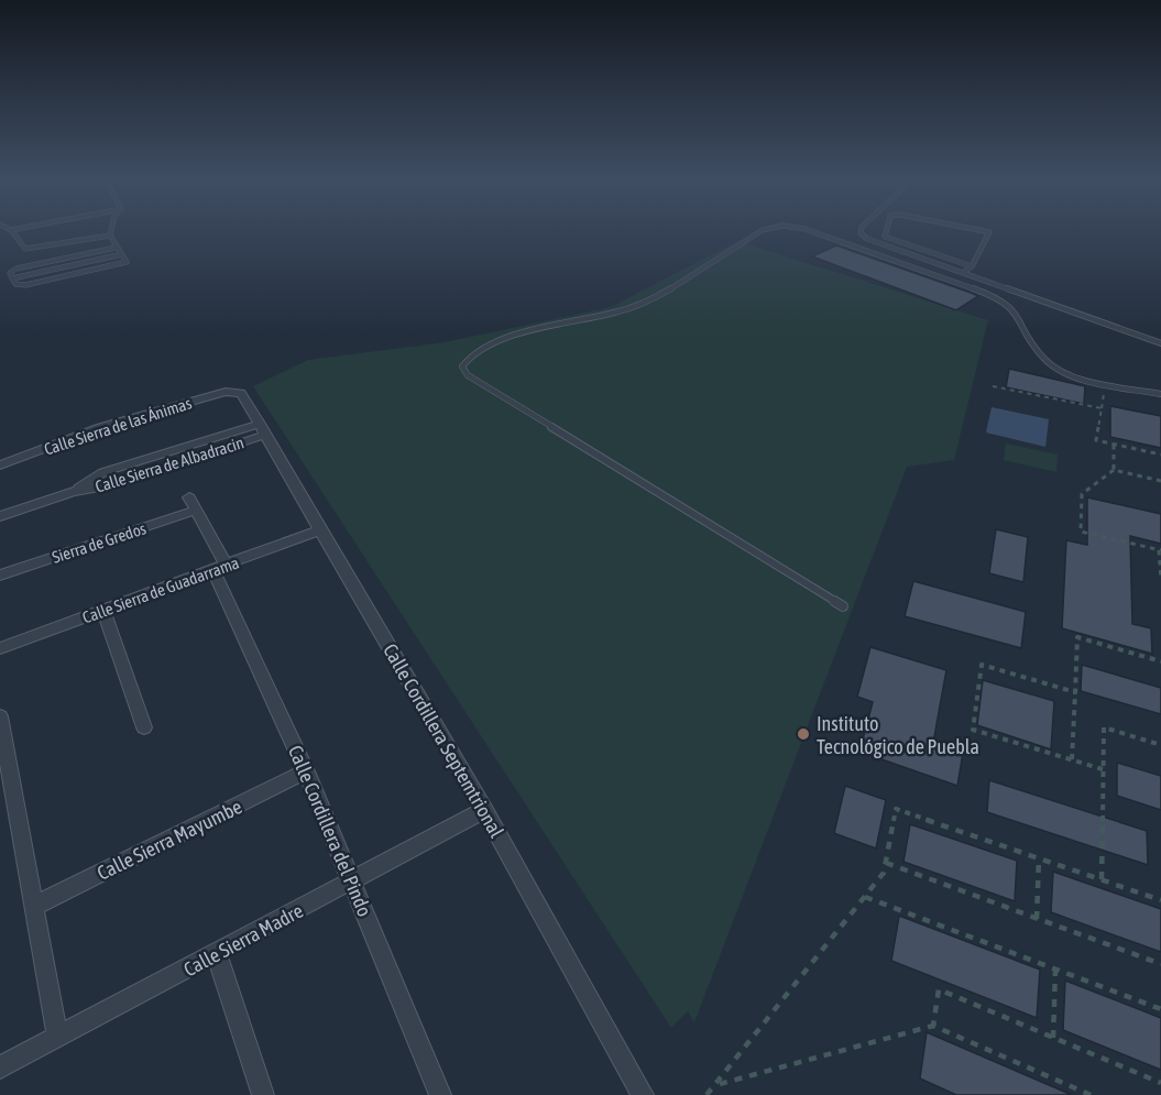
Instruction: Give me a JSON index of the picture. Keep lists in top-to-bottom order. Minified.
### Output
{"streets":{"street":["Calle Sierra de las Ánimas","Calle Sierra de Albadracin","Sierra de Gredos","Calle Sierra de Guadarrama","Calle Cordillera Septemtrional","Calle Cordillera del Pindo","Calle Sierra Mayumbe","Calle Sierra Madre"]},"crossings":[["Calle Sierra de las Ánimas","Calle Cordillera Septemtrional"],["Calle Sierra de Albadracin","Calle Cordillera Septemtrional"],["Sierra de Gredos","Calle Cordillera del Pindo"],["Calle Sierra de Guadarrama","Calle Cordillera Septemtrional"],["Calle Sierra de Guadarrama","Calle Cordillera del Pindo"],["Calle Cordillera Septemtrional","Calle Sierra Madre"],["Calle Cordillera del Pindo","Calle Sierra Mayumbe"],["Calle Cordillera del Pindo","Calle Sierra Madre"]],"places":["Instituto Tecnológico de Puebla"]}
